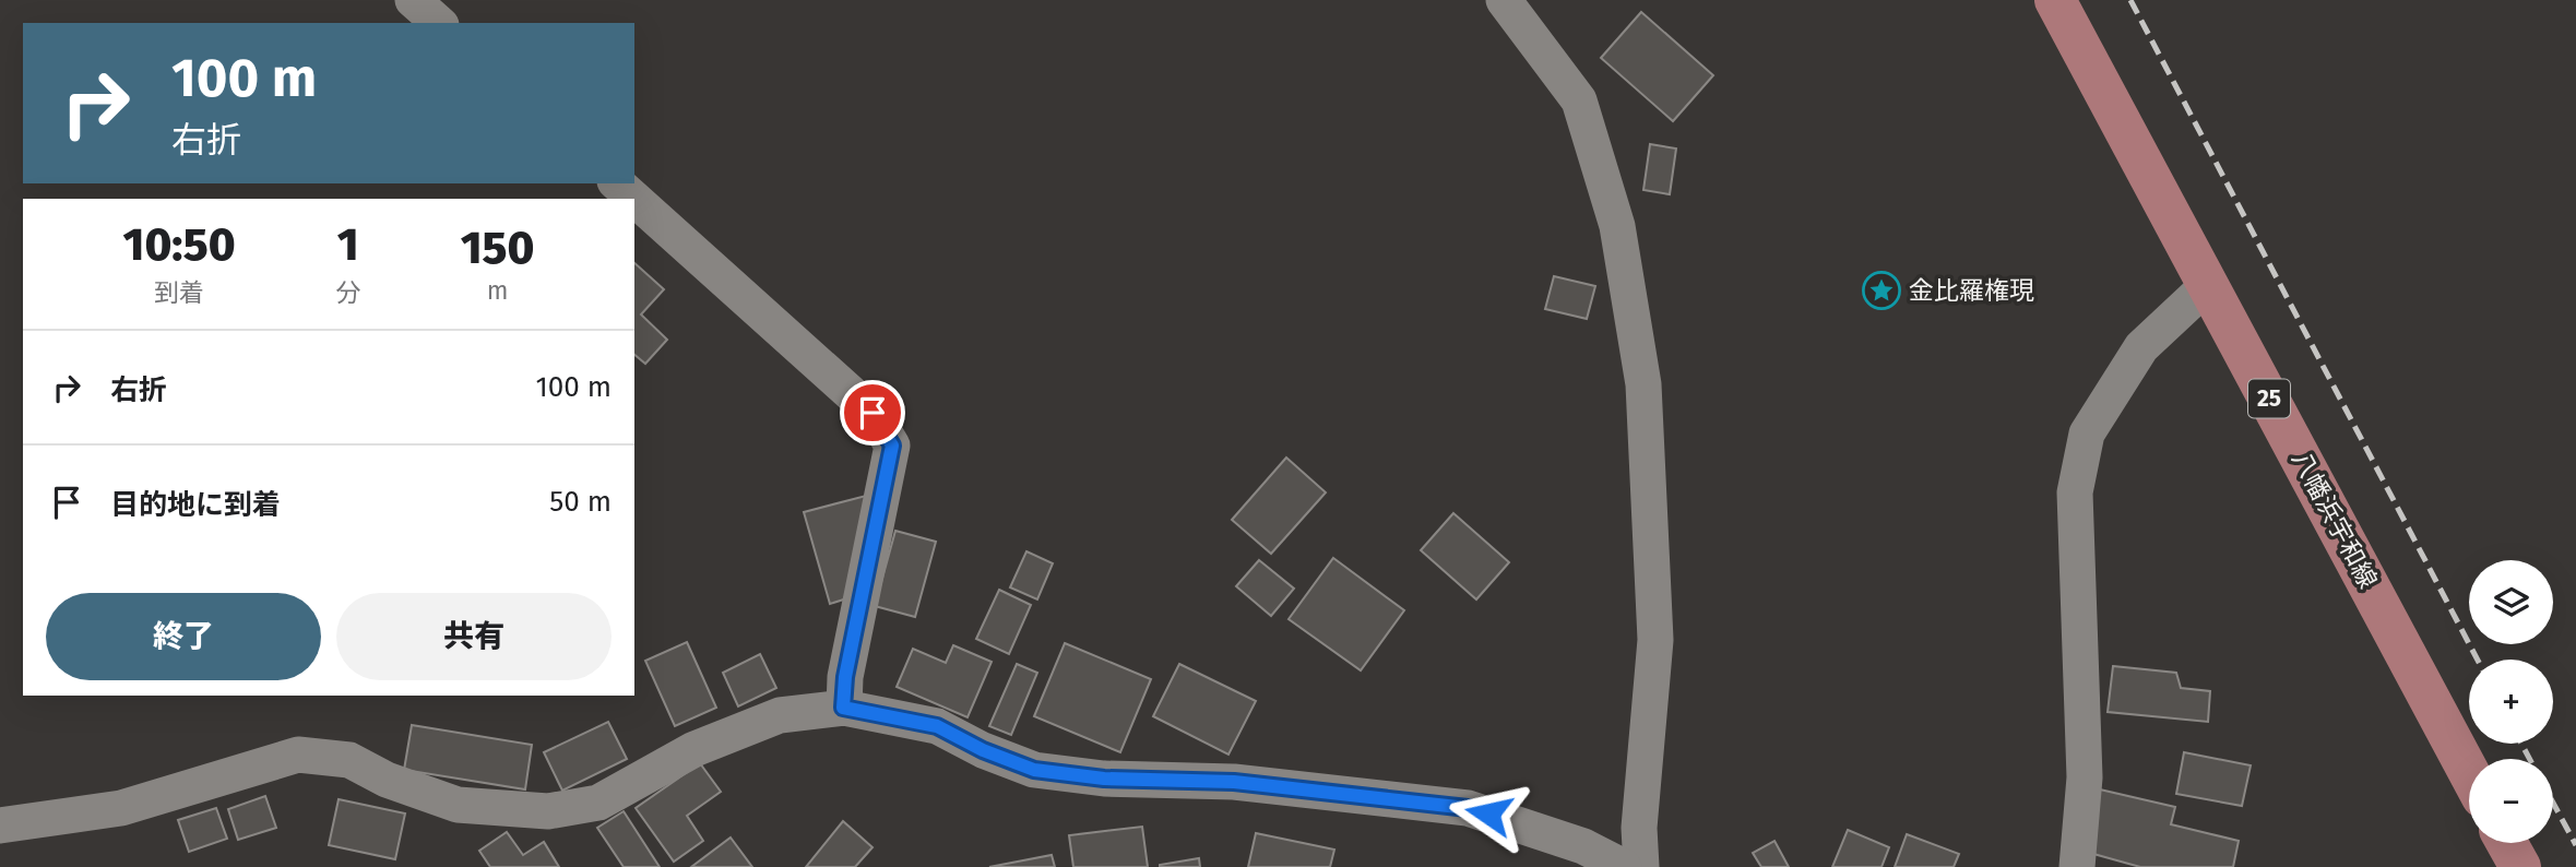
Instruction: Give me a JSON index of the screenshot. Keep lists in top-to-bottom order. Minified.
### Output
{"streets":{"main road":["25","八幡浜宇和線"]},"places":{"place":["金比羅権現"]},"page":{"turn":["100 m","右折"],"eta":["10:50","到着","1","分","150","m"],"list":[{"name":"右折","value":"100 m"},{"name":"目的地に到着","value":"50 m"}],"map_buttons":["+","−"],"buttons":["終了","共有"]}}
